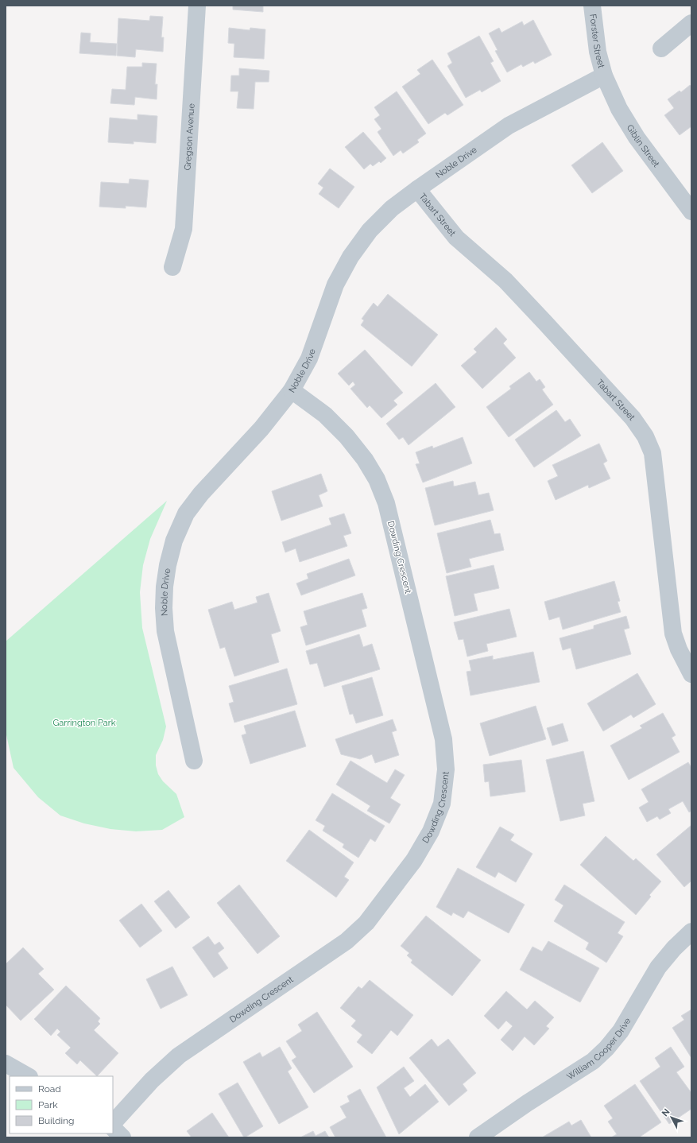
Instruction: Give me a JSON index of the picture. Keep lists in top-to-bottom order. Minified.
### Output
{"streets":{"street":["Forster Street","Gregson Avenue","Giblin Street","Noble Drive","Tabart Street","Dowding Crescent","William Cooper Drive"]},"crossings":[["Forster Street","Giblin Street"],["Forster Street","Noble Drive"],["Giblin Street","Noble Drive"],["Noble Drive","Tabart Street"],["Noble Drive","Dowding Crescent"]],"parks":["Garrington Park"],"legend":["Road","Park","Building"],"north":"top left"}
